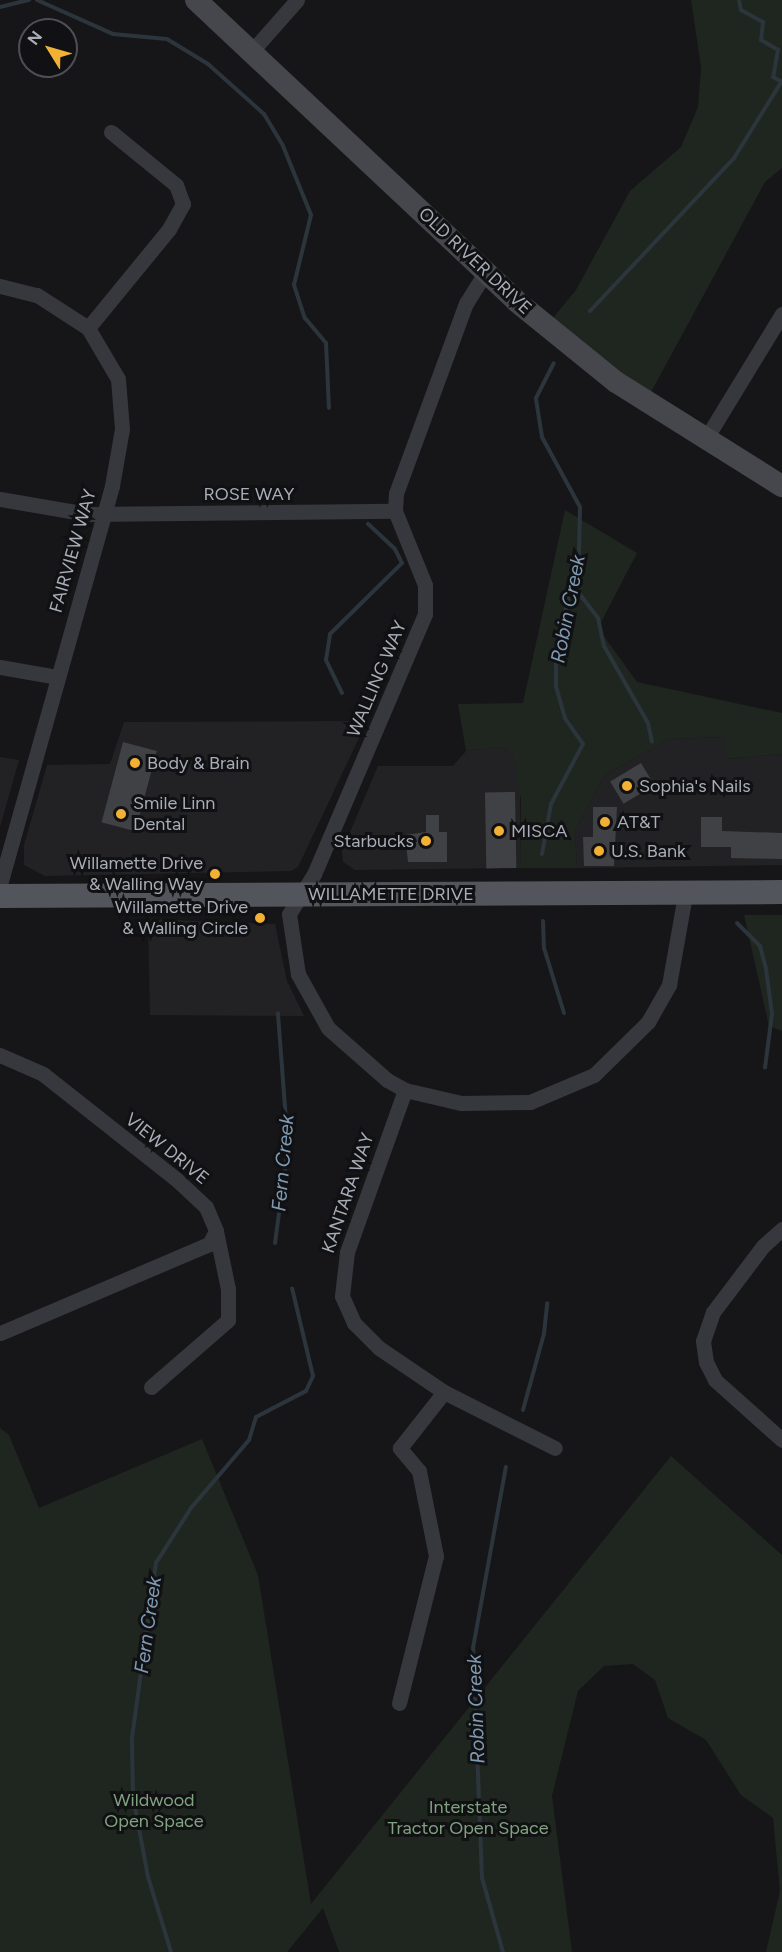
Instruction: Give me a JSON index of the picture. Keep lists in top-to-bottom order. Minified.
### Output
{"streets":{"main road":["WILLAMETTE DRIVE"],"street":["OLD RIVER DRIVE","ROSE WAY","FAIRVIEW WAY","WALLING WAY","VIEW DRIVE","KANTARA WAY"]},"crossings":[["ROSE WAY","FAIRVIEW WAY"],["ROSE WAY","WALLING WAY"],["WALLING WAY","WILLAMETTE DRIVE"],["WALLING WAY","KANTARA WAY"]],"water":["Robin Creek","Fern Creek"],"parks":["Wildwood Open Space","Interstate Tractor Open Space"],"places":["Body & Brain","Sophia's Nails","Smile Linn Dental","AT&T","MISCA","Starbucks","U.S. Bank","Willamette Drive & Walling Way","Willamette Drive & Walling Circle"],"north":"top left"}
